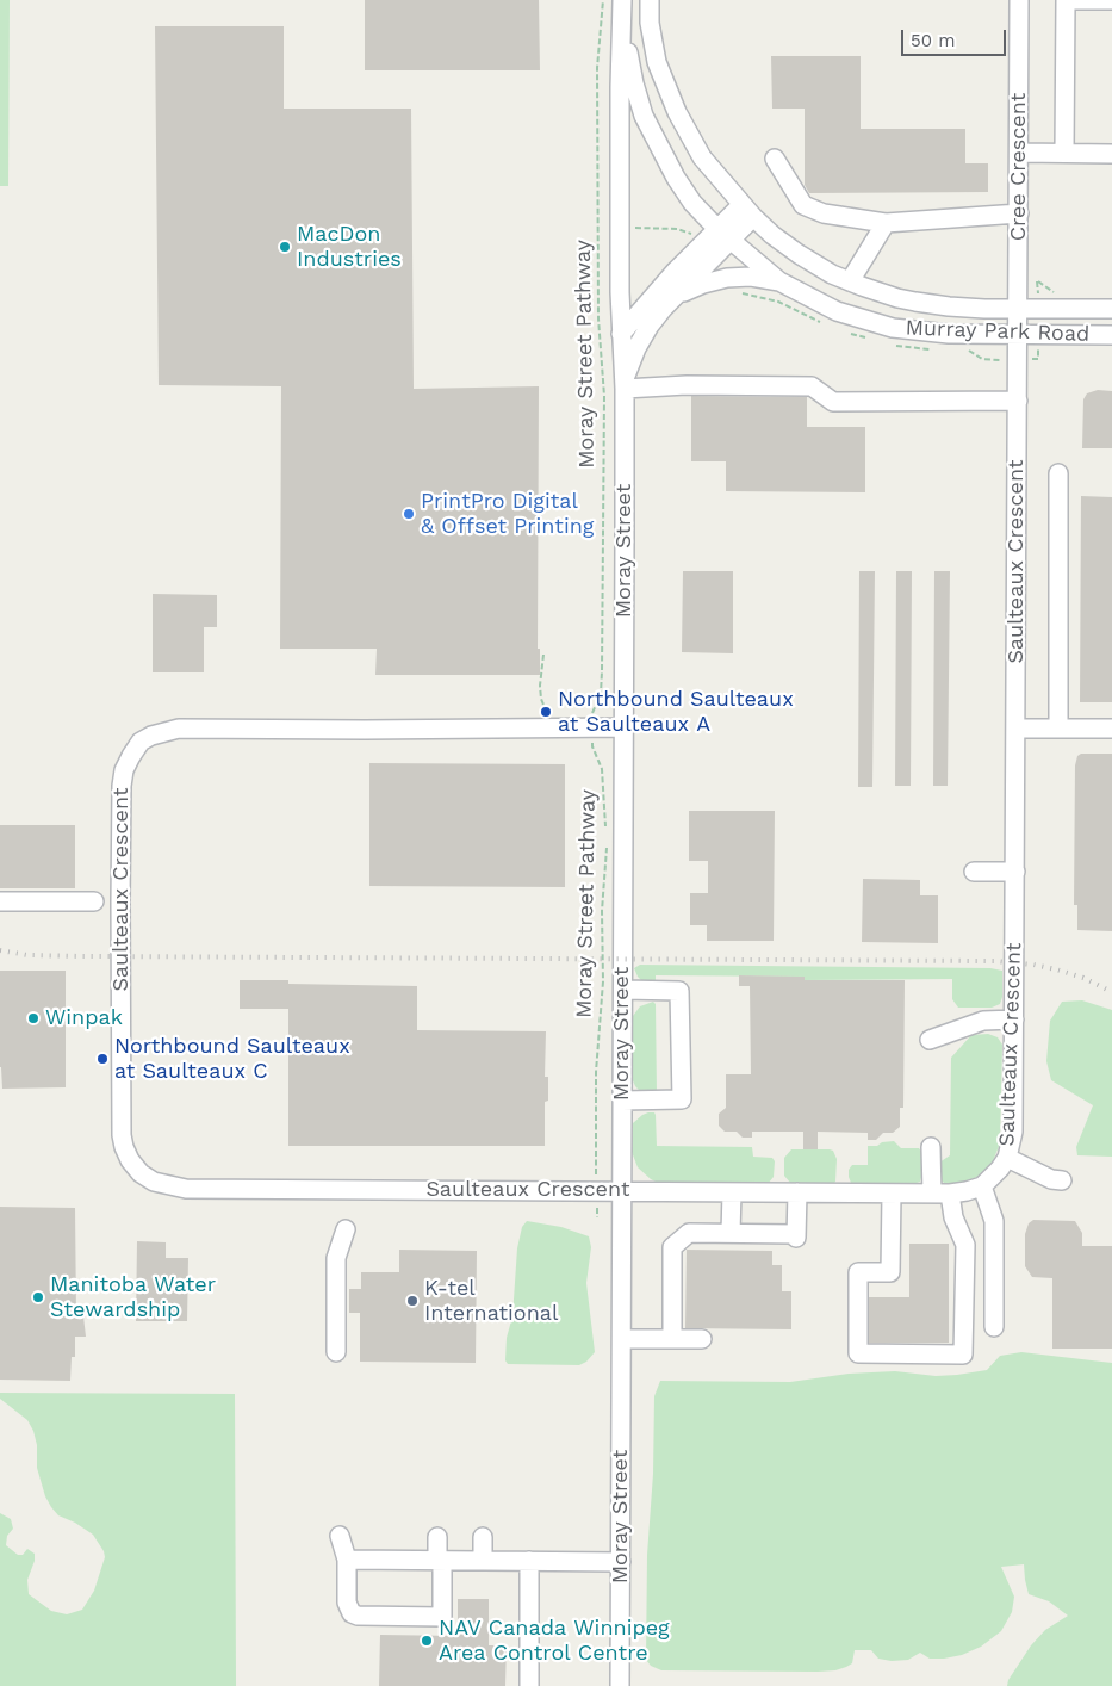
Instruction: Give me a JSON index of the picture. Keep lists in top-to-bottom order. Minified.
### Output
{"streets":{"street":["Cree Crescent","Murray Park Road","Moray Street","Saulteaux Crescent"],"path":["Moray Street Pathway"]},"crossings":[["Cree Crescent","Murray Park Road"],["Cree Crescent","Saulteaux Crescent"],["Murray Park Road","Moray Street"],["Murray Park Road","Saulteaux Crescent"],["Moray Street Pathway","Saulteaux Crescent"],["Moray Street","Saulteaux Crescent"]],"places":["MacDon Industries","PrintPro Digital & Offset Printing","Northbound Saulteaux at Saulteaux A","Winpak","Northbound Saulteaux at Saulteaux C","Manitoba Water Stewardship","K-tel International","NAV Canada Winnipeg Area Control Centre"],"scale_bar":"50 m"}
